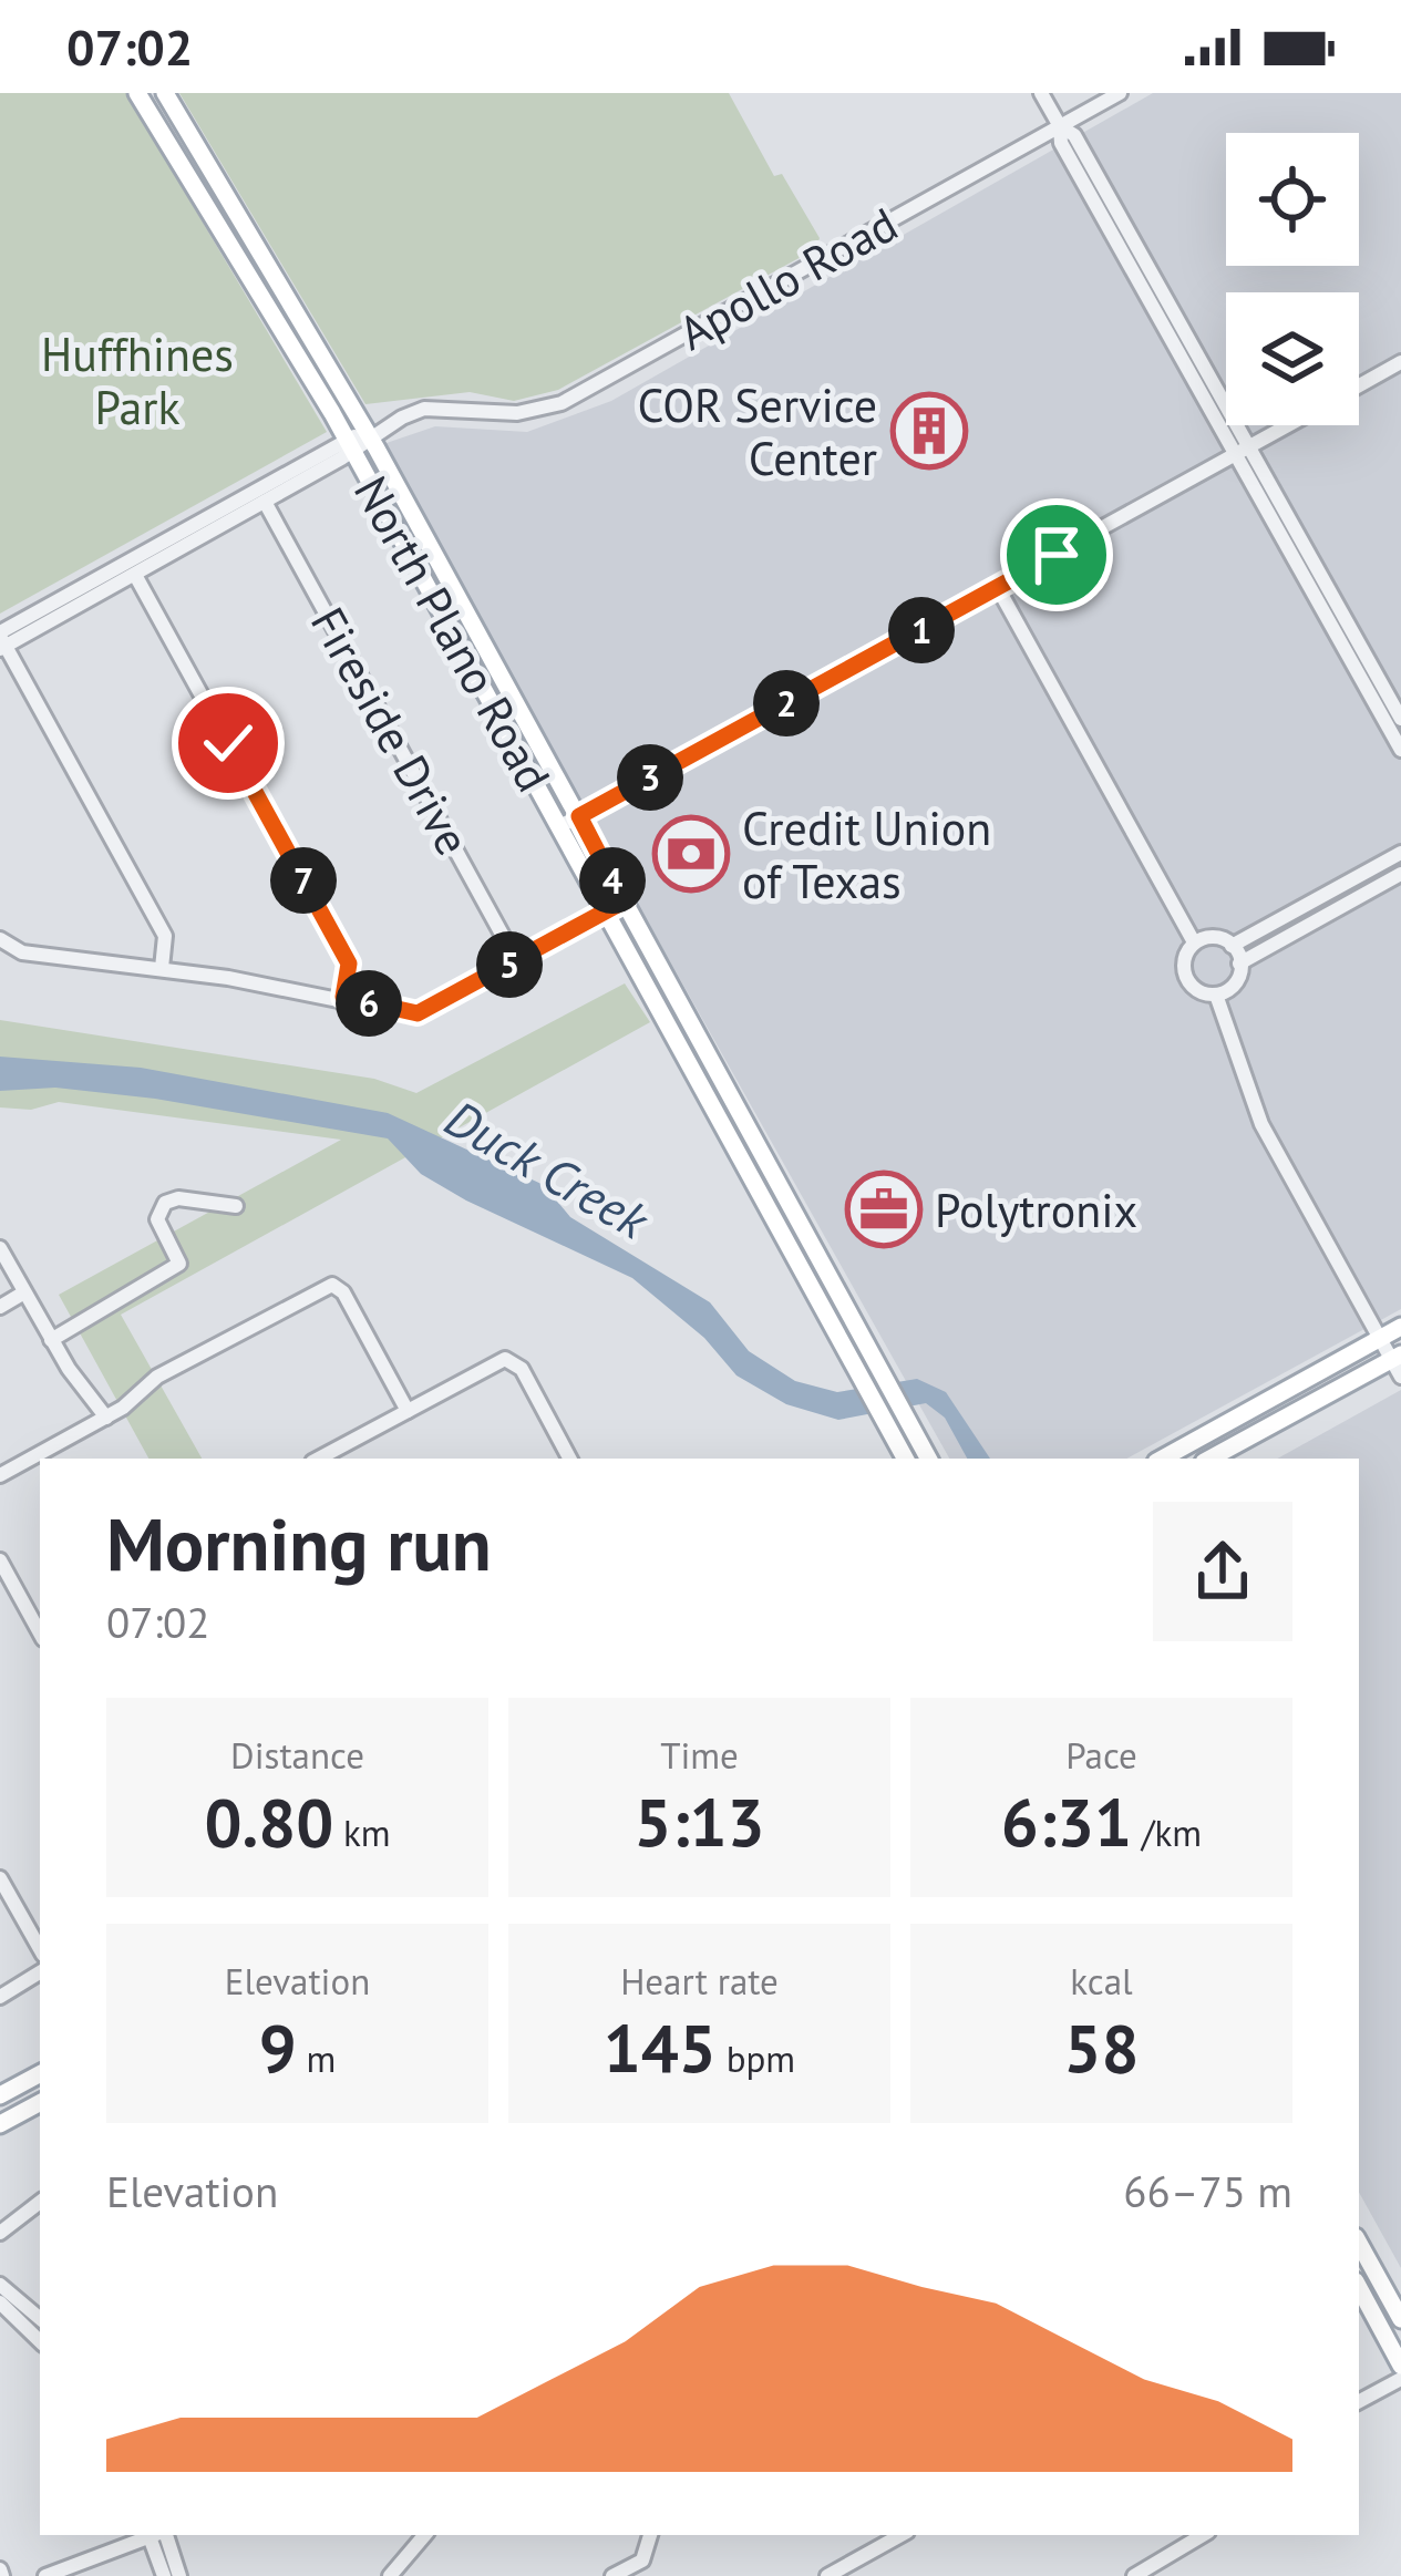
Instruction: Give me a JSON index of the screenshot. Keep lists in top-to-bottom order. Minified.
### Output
{"streets":{"main road":["North Plano Road"],"street":["Apollo Road","Fireside Drive"]},"crossings":[["Apollo Road","North Plano Road"],["Apollo Road","Fireside Drive"]],"water":["Duck Creek"],"parks":["Huffhines Park"],"places":{"building":["COR Service Center"],"bank":["Credit Union of Texas"],"office":["Polytronix"]},"page":{"status":"07:02","pins":["1","2","3","4","7","5","6"],"heading":["Morning run","07:02"],"stats":[["Distance","0.80 km"],["Time","5:13"],["Pace","6:31 /km"],["Elevation","9 m"],["Heart rate","145 bpm"],["kcal","58"]],"chart":["Elevation","66–75 m"]}}
